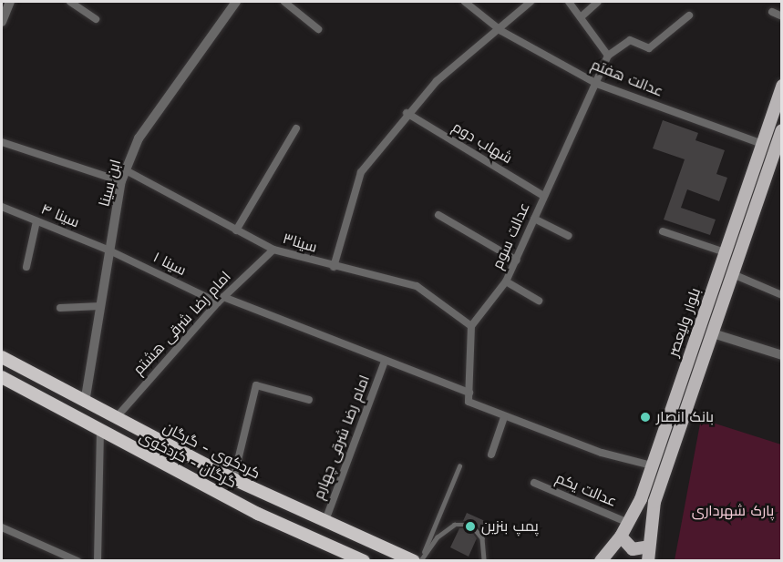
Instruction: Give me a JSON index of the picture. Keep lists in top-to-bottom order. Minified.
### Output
{"streets":{"highway":["کردکوی - گرگان","گرگان - کردکوی"],"main road":["بلوار ولیعصر"],"street":["عدالت هفتم","شهاب دوم","ابن سینا","سینا ۴","عدالت سوم","سینا۳","سینا ۱","امام رضا شرقی هشتم","امام رضا شرقی چهارم","عدالت یکم"]},"crossings":[["عدالت هفتم","عدالت سوم"],["عدالت هفتم","بلوار ولیعصر"],["شهاب دوم","عدالت سوم"],["ابن سینا","سینا ۴"],["ابن سینا","سینا۳"],["ابن سینا","سینا ۱"],["ابن سینا","کردکوی - گرگان"],["سینا ۴","سینا ۱"],["عدالت سوم","سینا۳"],["سینا۳","امام رضا شرقی هشتم"],["سینا ۱","امام رضا شرقی هشتم"],["سینا ۱","امام رضا شرقی چهارم"],["بلوار ولیعصر","عدالت یکم"],["امام رضا شرقی هشتم","کردکوی - گرگان"],["امام رضا شرقی چهارم","کردکوی - گرگان"]],"parks":["پارک شهرداری"],"places":["بانک انصار","پمپ بنزین"]}
